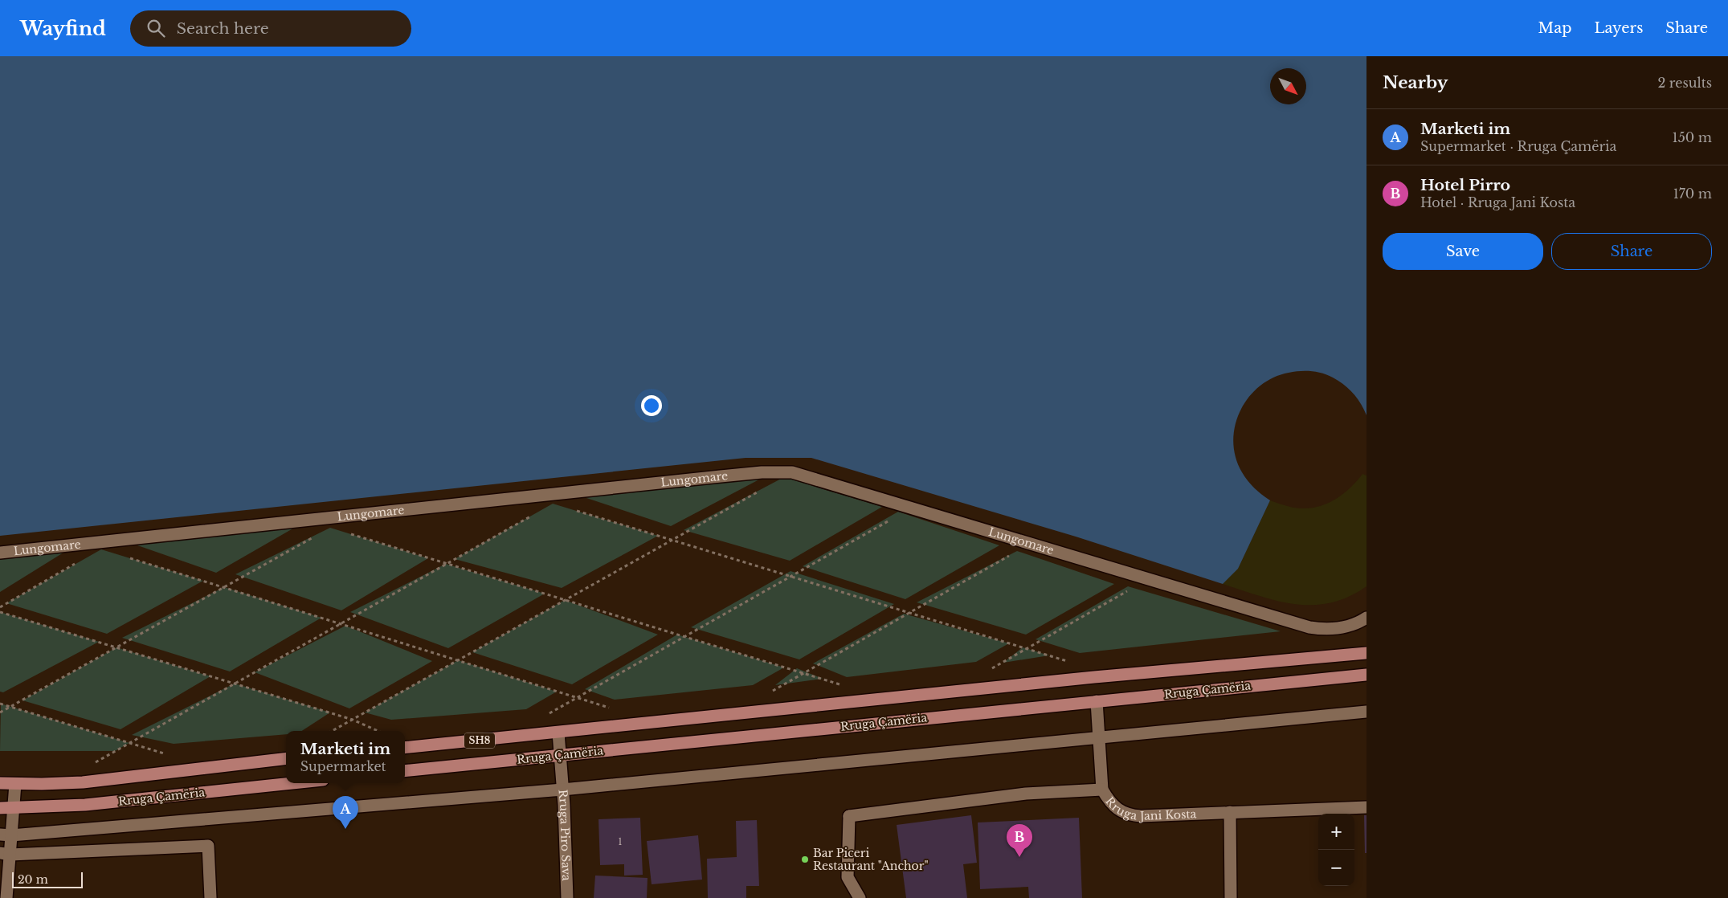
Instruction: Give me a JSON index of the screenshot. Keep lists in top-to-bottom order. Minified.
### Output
{"streets":{"main road":["Rruga Çamëria","SH8"],"street":["Lungomare","Rruga Jani Kosta","Rruga Piro Sava"]},"crossings":[["Rruga Çamëria","Rruga Piro Sava"]],"places":["Bar Piceri Restaurant \"Anchor\""],"house_numbers":["1"],"scale_bar":"20 m","north":"bottom right","page":{"header":"Wayfind","search":"Search here","nav":["Map","Layers","Share"],"heading":["Nearby","2 results"],"list":[{"mark":"A","name":"Marketi im","note":"Supermarket · Rruga Çamëria","value":"150 m"},{"mark":"B","name":"Hotel Pirro","note":"Hotel · Rruga Jani Kosta","value":"170 m"}],"buttons":["Save","Share"],"popup":["Marketi im","Supermarket"],"pins":["A","B"],"map_buttons":["+","−"],"scale":"20 m"}}
